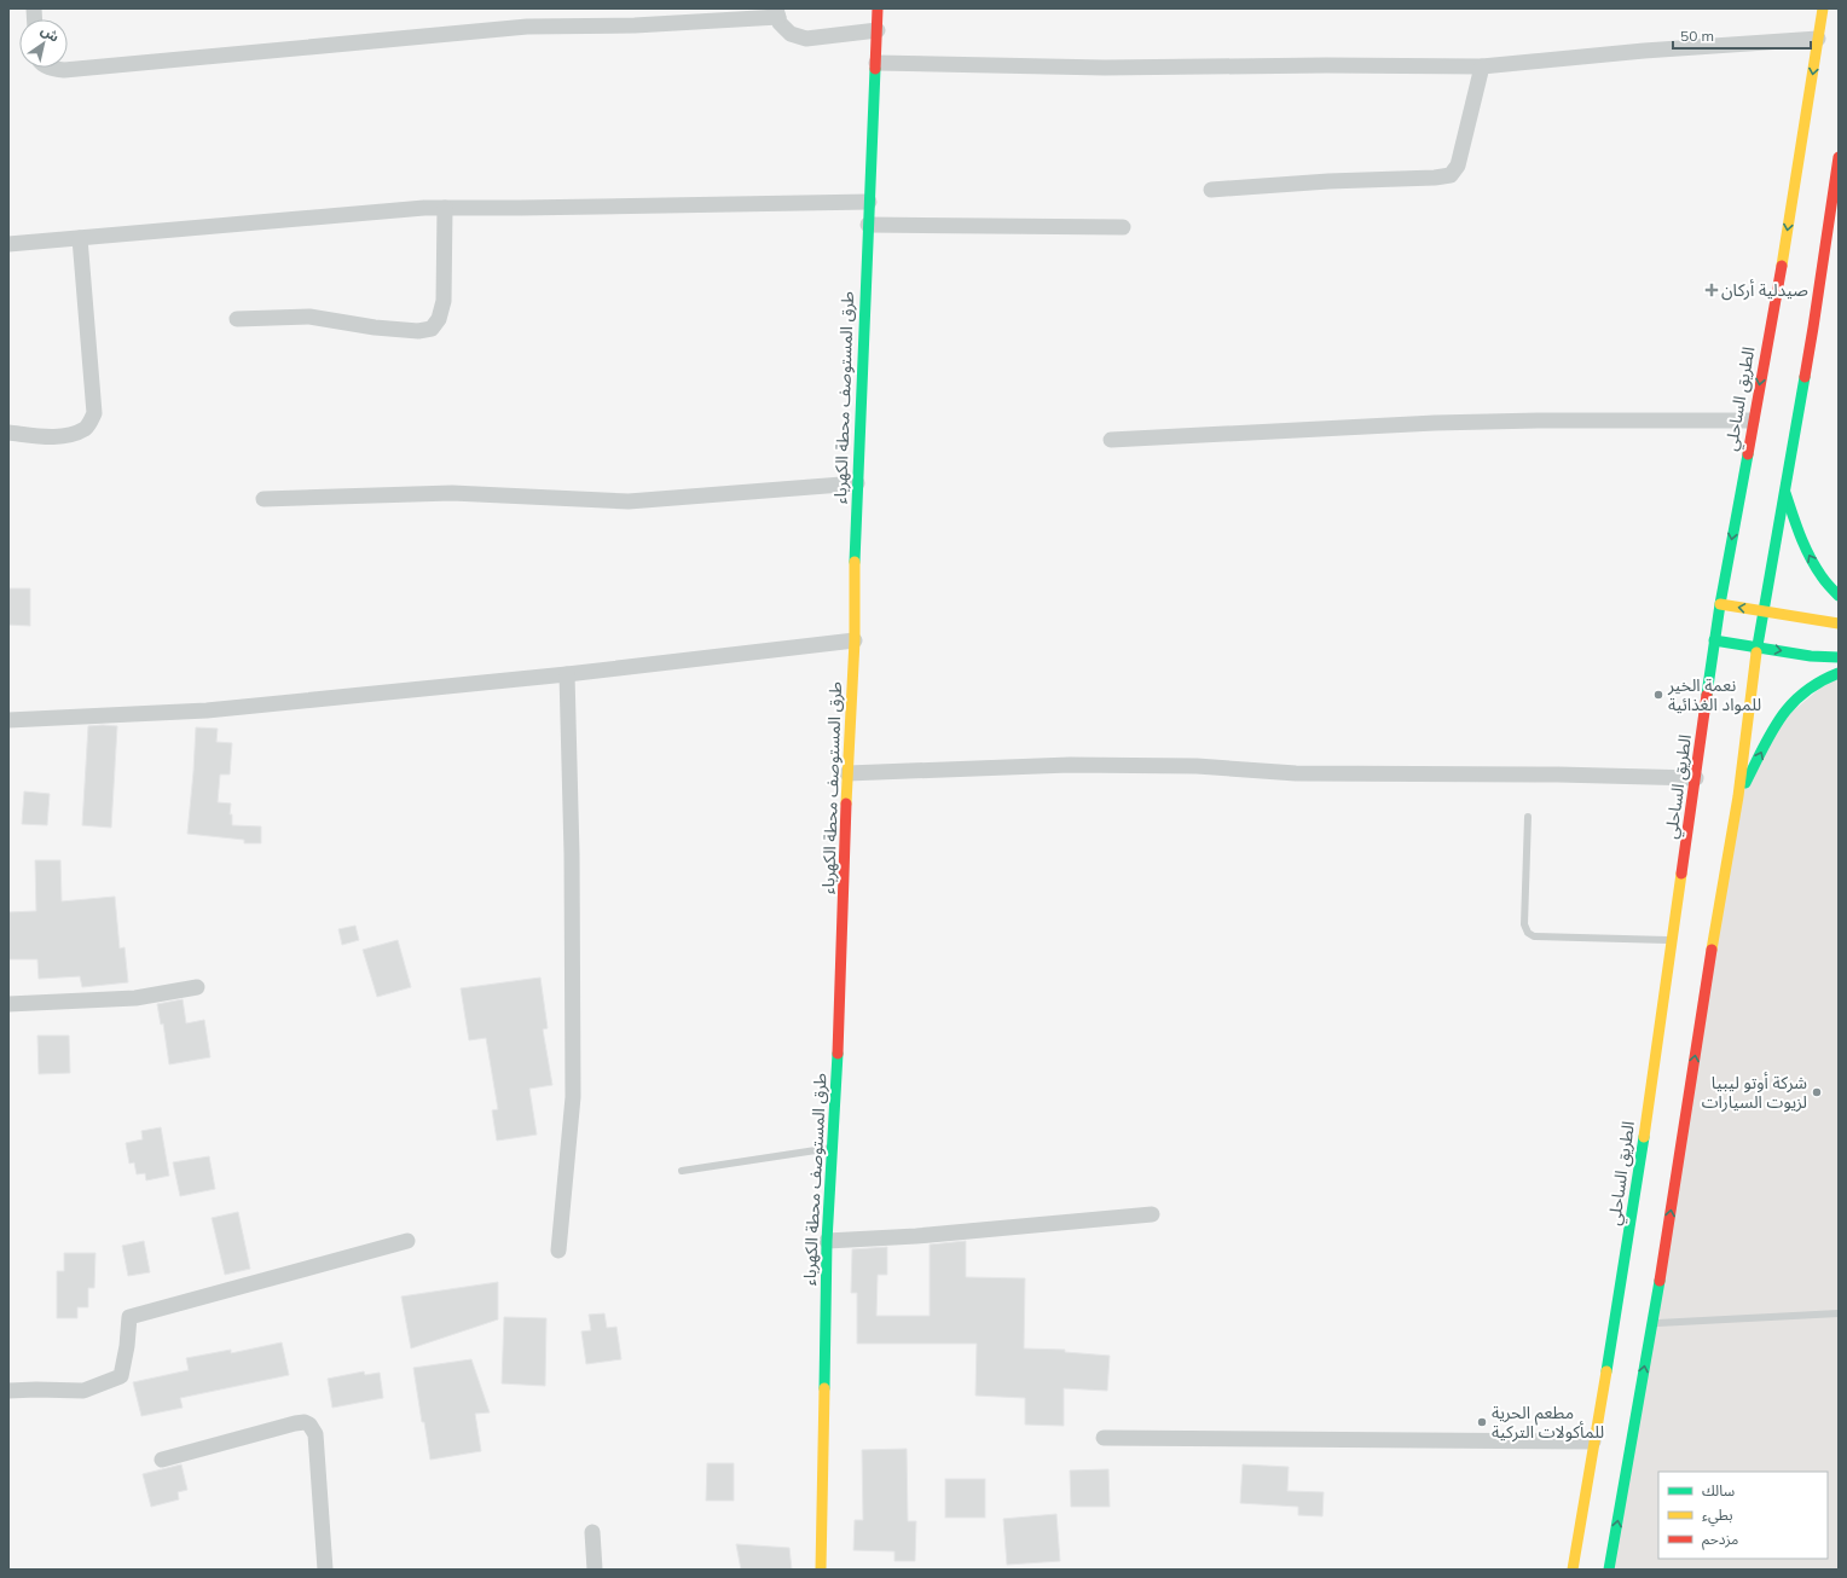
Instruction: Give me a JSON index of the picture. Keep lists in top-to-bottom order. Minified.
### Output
{"streets":{"main road":["طرق المستوصف محطة الكهرباء","الطريق الساحلي"]},"places":{"health":["صيدلية أركان"],"other":["نعمة الخير للمواد الغذائية","شركة أوتو ليبيا لزيوت السيارات","مطعم الحرية للمأكولات التركية"]},"legend":["سالك","بطيء","مزدحم"],"scale_bar":"50 m","north":"top right"}
